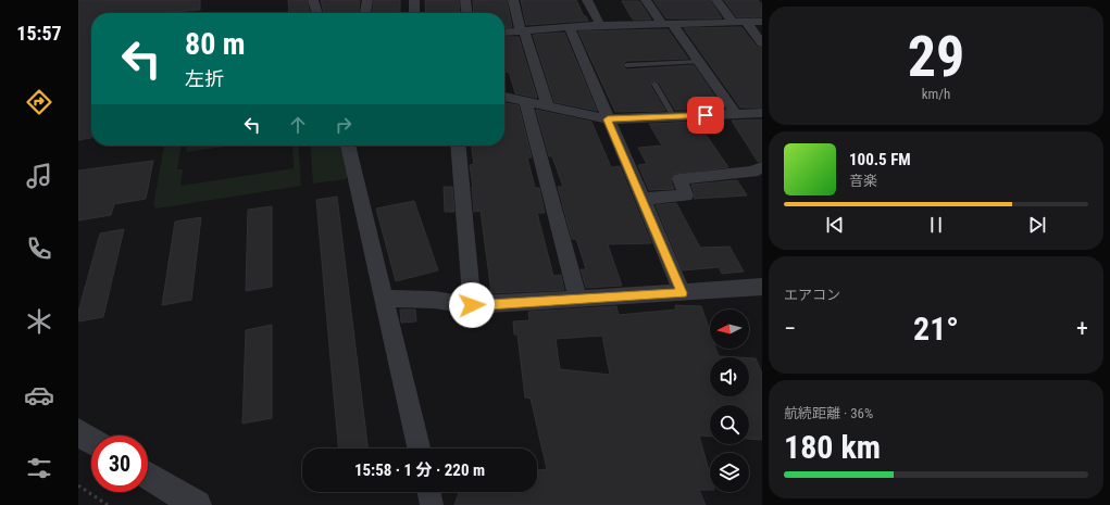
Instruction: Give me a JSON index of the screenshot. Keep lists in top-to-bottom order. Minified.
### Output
{"north":"left","page":{"tabs":"15:57","tile":[["29","km/h"],"エアコン",["航続距離 · 36%","180 km"]],"turn":["80 m","左折"],"song":["100.5 FM","音楽"],"heat":["−","21°","+"],"limit":"30","trip":"15:58 · 1 分 · 220 m"}}
